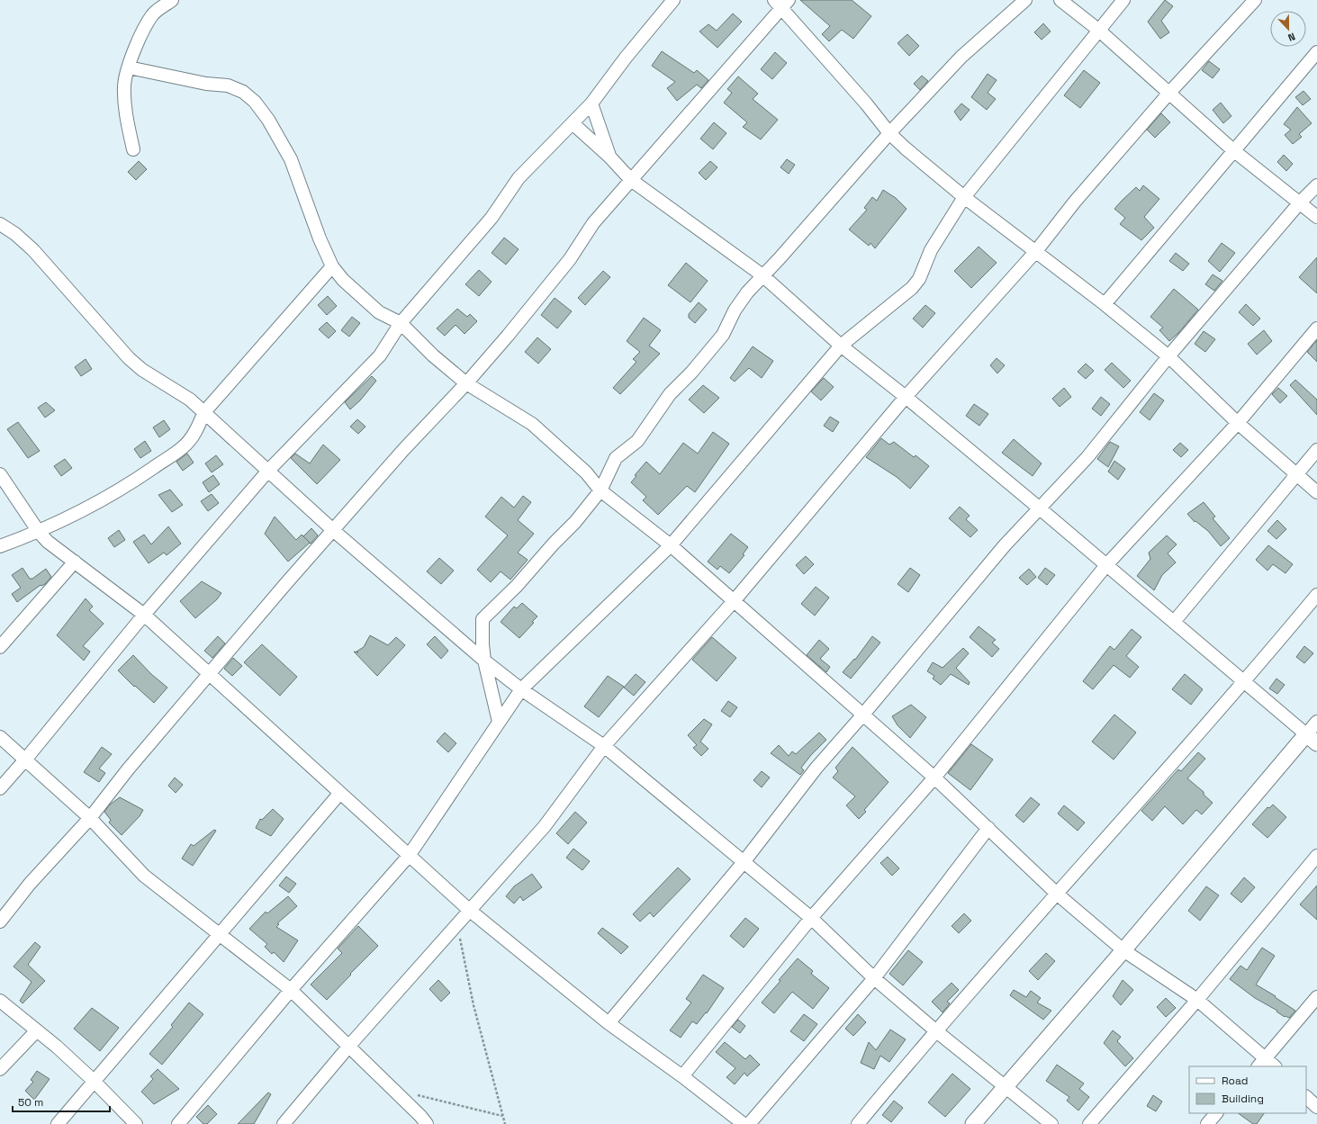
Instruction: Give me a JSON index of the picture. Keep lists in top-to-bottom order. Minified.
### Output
{"legend":["Road","Building"],"scale_bar":"50 m","north":"bottom"}
